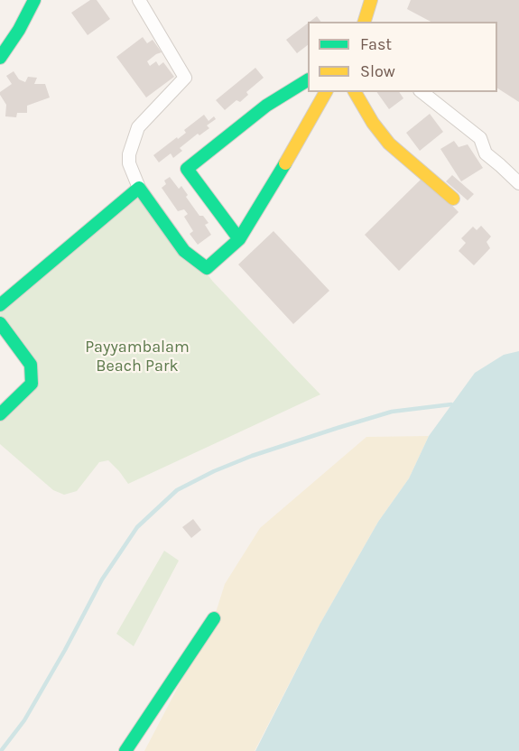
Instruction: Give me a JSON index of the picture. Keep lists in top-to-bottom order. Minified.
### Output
{"parks":["Payyambalam Beach Park"],"legend":["Fast","Slow"]}
